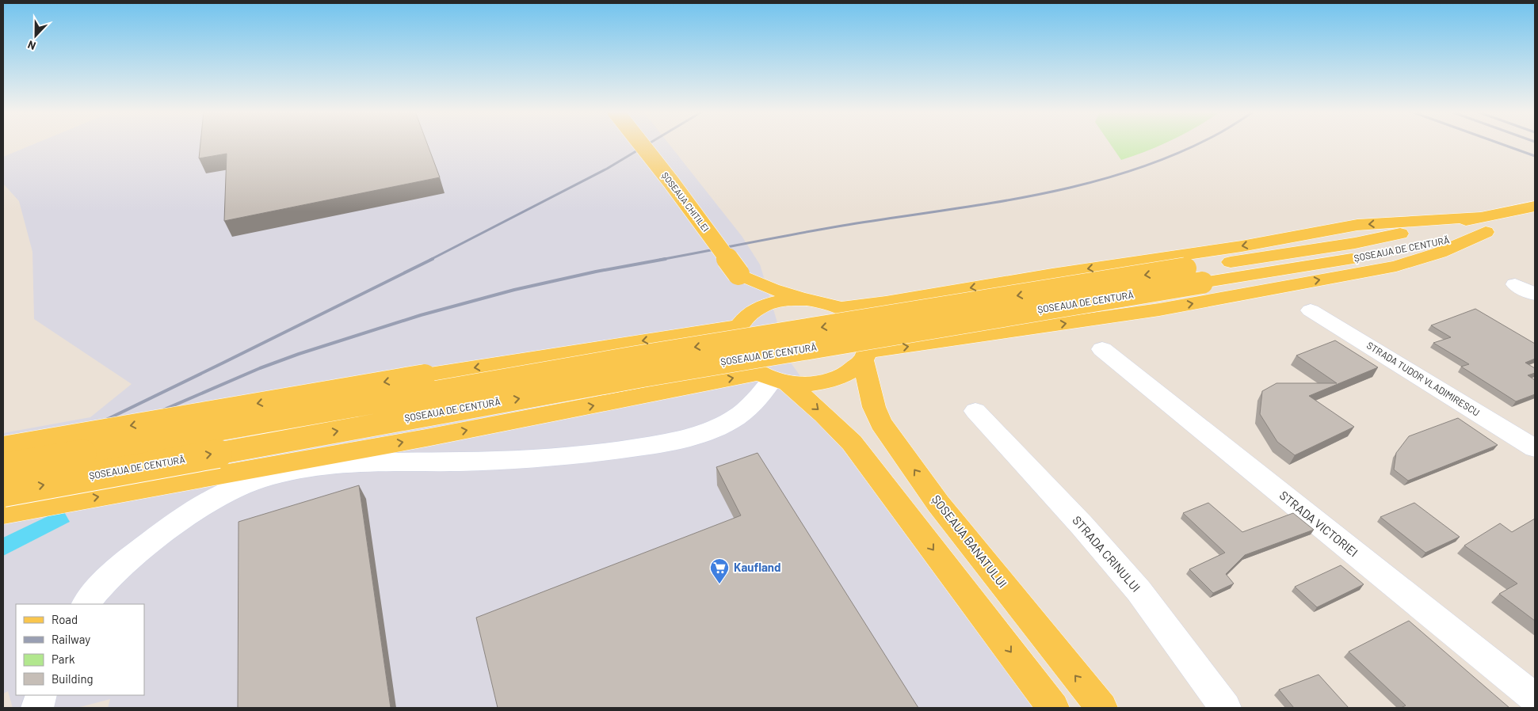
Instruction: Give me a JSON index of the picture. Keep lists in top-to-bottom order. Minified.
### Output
{"streets":{"main road":["ȘOSEAUA CHITILEI","ȘOSEAUA DE CENTURĂ","ȘOSEAUA BANATULUI"],"street":["STRADA TUDOR VLADIMIRESCU","STRADA VICTORIEI","STRADA CRINULUI"]},"crossings":[["ȘOSEAUA CHITILEI","ȘOSEAUA BANATULUI"]],"places":{"supermarket":["Kaufland"]},"legend":["Road","Railway","Park","Building"],"north":"bottom"}
